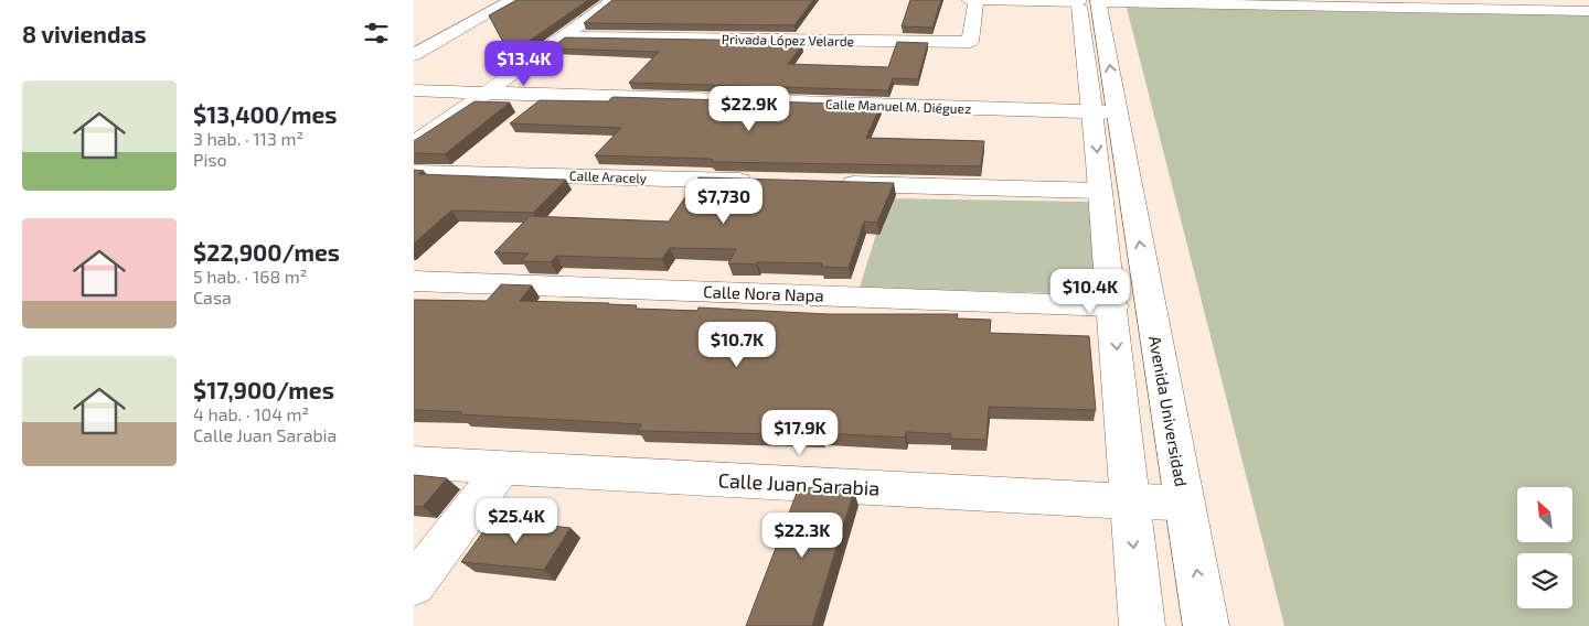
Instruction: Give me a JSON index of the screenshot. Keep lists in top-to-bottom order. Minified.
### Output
{"streets":{"street":["Privada López Velarde","Calle Manuel M. Diéguez","Calle Aracely","Calle Nora Napa","Avenida Universidad","Calle Juan Sarabia"]},"crossings":[["Calle Manuel M. Diéguez","Avenida Universidad"],["Calle Nora Napa","Avenida Universidad"],["Avenida Universidad","Calle Juan Sarabia"]],"north":"top left","page":{"heading":"8 viviendas","price":["$13.4K","$22.9K","$7,730","$10.4K","$10.7K","$17.9K","$25.4K","$22.3K"],"list":[{"name":"$13,400/mes","note":"3 hab. · 113 m² · Piso"},{"name":"$22,900/mes","note":"5 hab. · 168 m² · Casa"},{"name":"$17,900/mes","note":"4 hab. · 104 m² · Calle Juan Sarabia"}]}}
